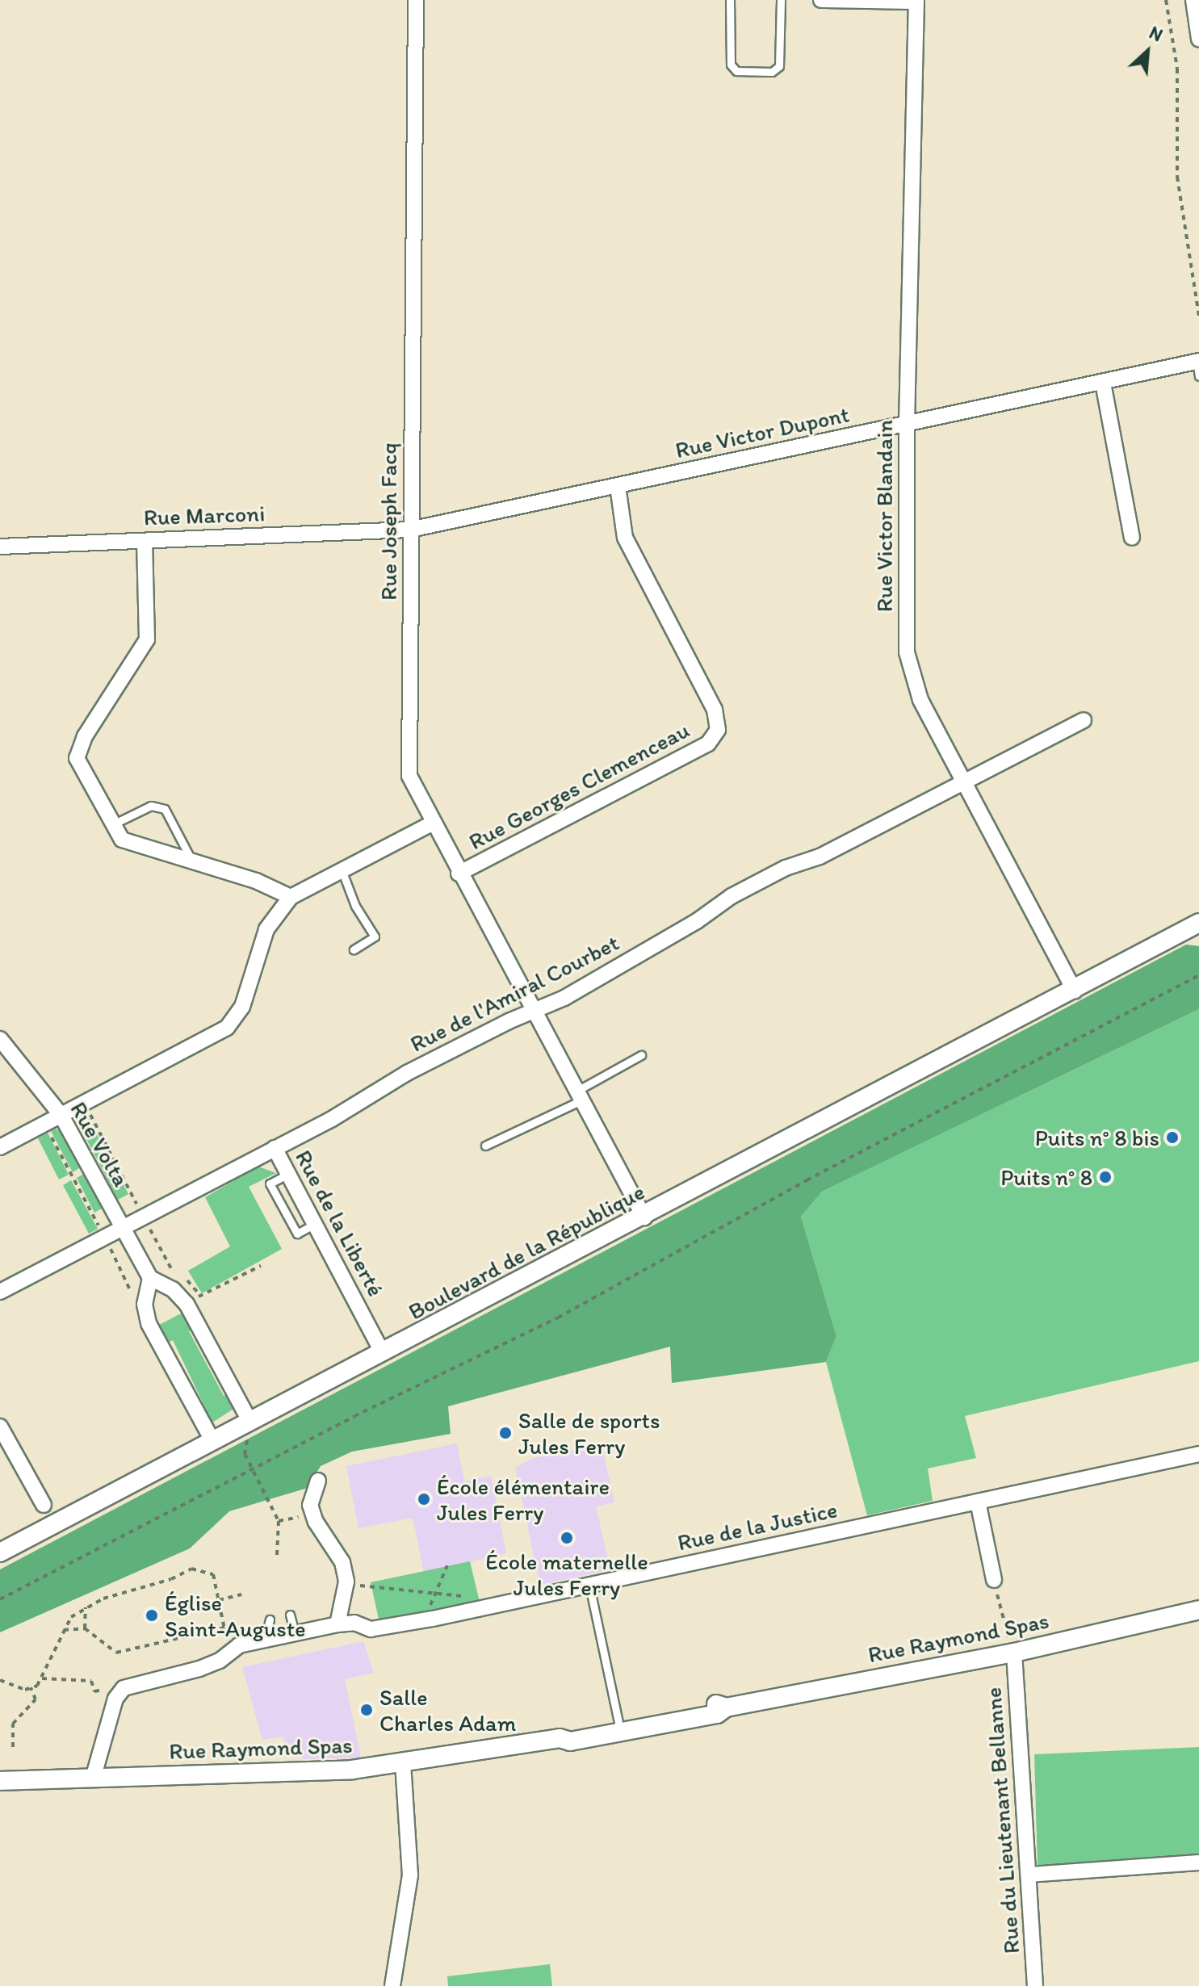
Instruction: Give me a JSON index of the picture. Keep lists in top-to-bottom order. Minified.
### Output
{"streets":{"street":["Rue Victor Dupont","Rue Marconi","Rue Victor Blandain","Rue Joseph Facq","Rue Georges Clemenceau","Rue de l'Amiral Courbet","Rue Volta","Rue de la Liberté","Boulevard de la République","Rue de la Justice","Rue Raymond Spas","Rue du Lieutenant Bellanne"]},"crossings":[["Rue Victor Dupont","Rue Marconi"],["Rue Victor Dupont","Rue Victor Blandain"],["Rue Victor Dupont","Rue Joseph Facq"],["Rue Victor Dupont","Rue Georges Clemenceau"],["Rue Marconi","Rue Joseph Facq"],["Rue Victor Blandain","Rue de l'Amiral Courbet"],["Rue Victor Blandain","Boulevard de la République"],["Rue Joseph Facq","Rue Georges Clemenceau"],["Rue Joseph Facq","Rue de l'Amiral Courbet"],["Rue Joseph Facq","Boulevard de la République"],["Rue de l'Amiral Courbet","Rue Volta"],["Rue de l'Amiral Courbet","Rue de la Liberté"],["Rue Volta","Boulevard de la République"],["Rue de la Liberté","Boulevard de la République"],["Rue Raymond Spas","Rue du Lieutenant Bellanne"]],"places":["Puits n° 8 bis","Puits n° 8","Salle de sports Jules Ferry","École élémentaire Jules Ferry","École maternelle Jules Ferry","Église Saint-Auguste","Salle Charles Adam"],"north":"top right"}
